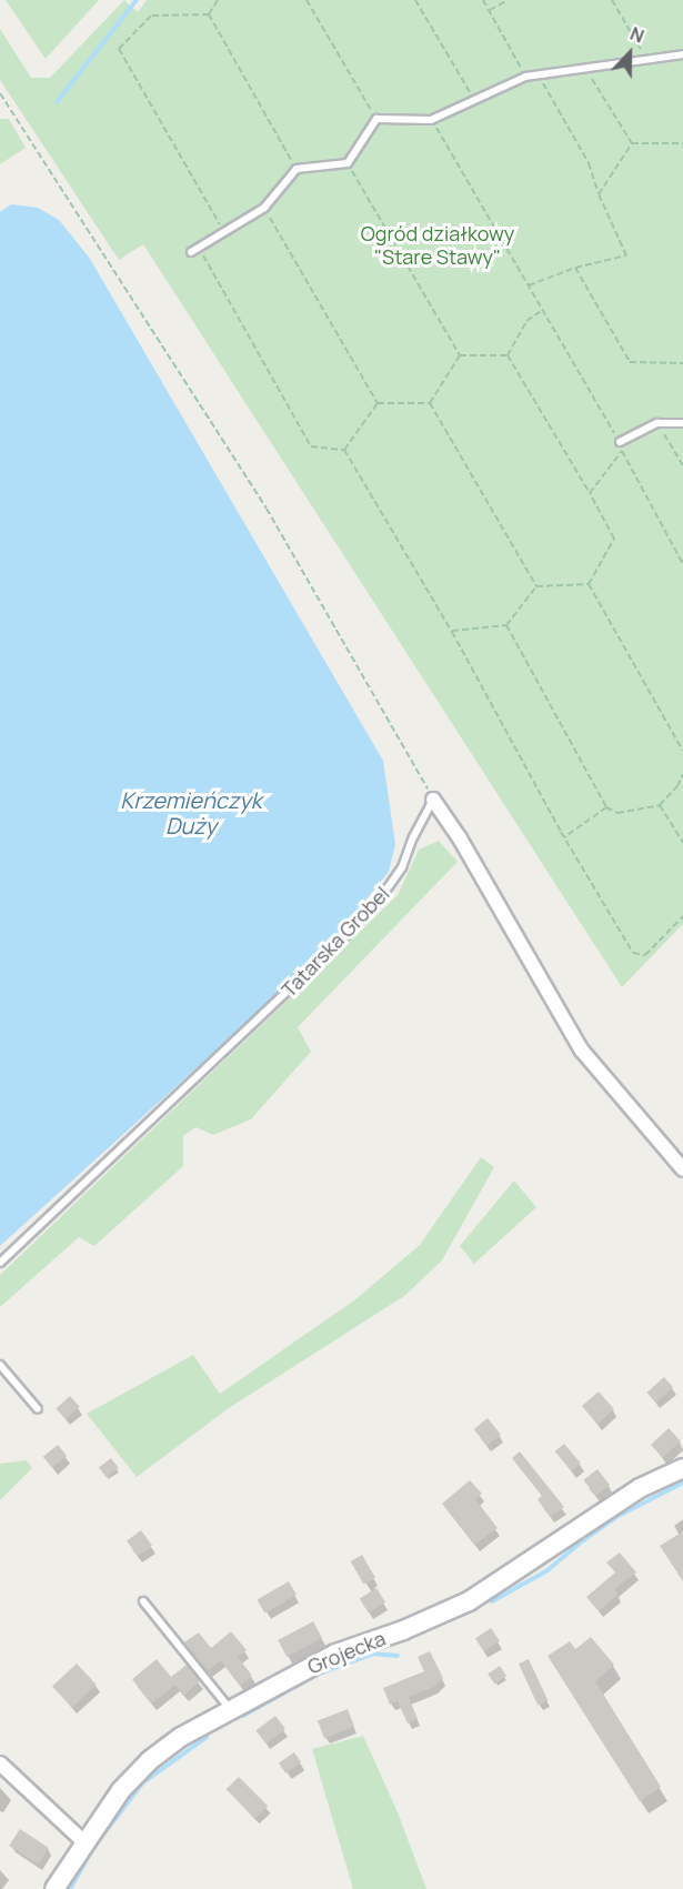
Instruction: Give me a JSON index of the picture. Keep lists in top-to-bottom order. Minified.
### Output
{"streets":{"street":["Grojecka"],"lane":["Tatarska Grobel"]},"water":["Krzemieńczyk Duży"],"parks":["Ogród działkowy \"Stare Stawy\""],"north":"top"}
